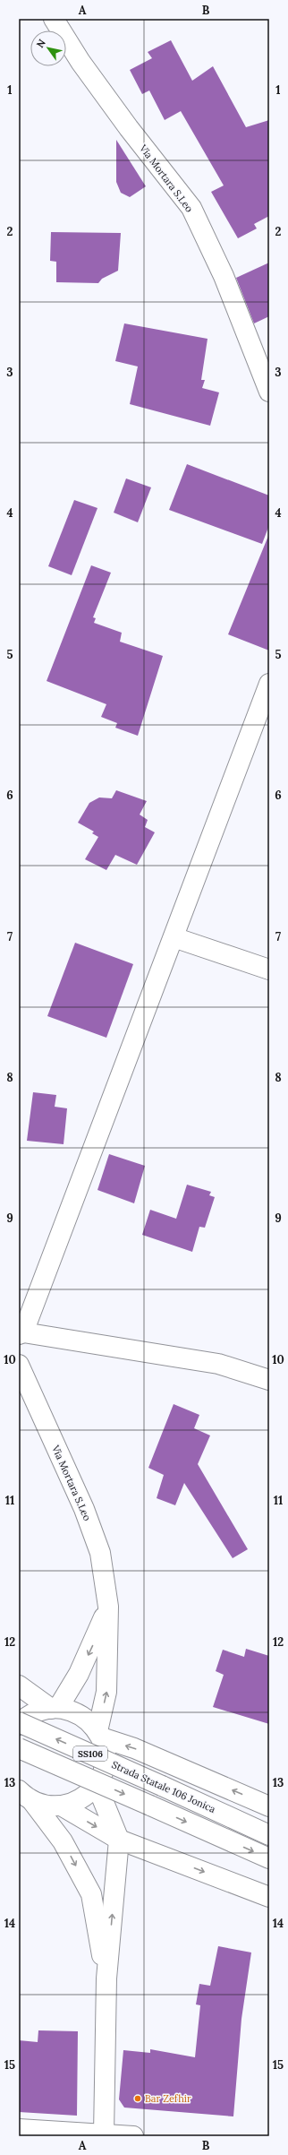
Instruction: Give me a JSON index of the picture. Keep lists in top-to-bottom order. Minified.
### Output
{"streets":{"main road":["Via Mortara S.Leo","SS106","Strada Statale 106 Jonica"]},"places":["Bar Zefhir"],"north":"top left","grid":{"columns":["A","B"],"rows":["1","2","3","4","5","6","7","8","9","10","11","12","13","14","15"]}}
